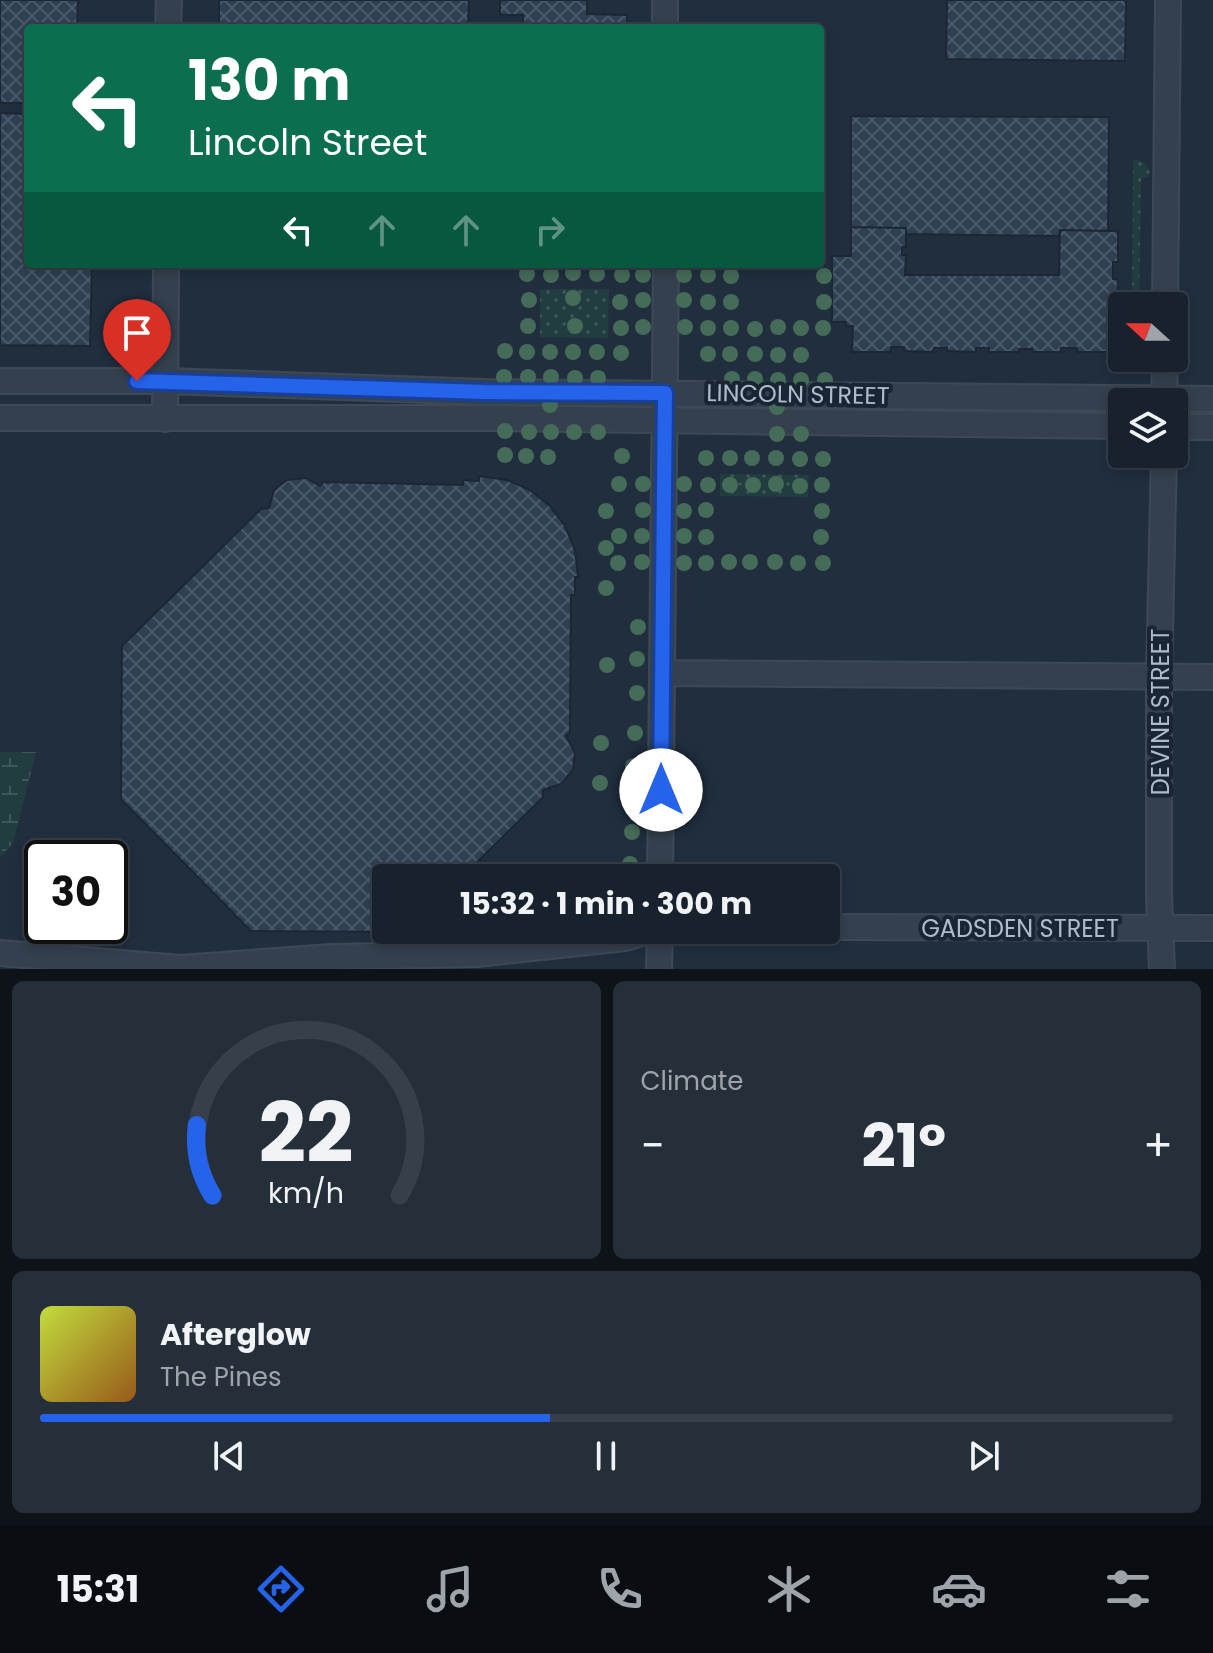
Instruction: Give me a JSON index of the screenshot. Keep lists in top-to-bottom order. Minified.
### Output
{"streets":{"street":["LINCOLN STREET","DEVINE STREET","GADSDEN STREET"]},"crossings":[["DEVINE STREET","GADSDEN STREET"]],"north":"left","page":{"turn":["130 m","Lincoln Street"],"limit":"30","trip":"15:32 · 1 min · 300 m","tile":"Climate","heat":["−","21°","+"],"song":["Afterglow","The Pines"],"tabs":"15:31","gauge":["22","km/h"]}}
